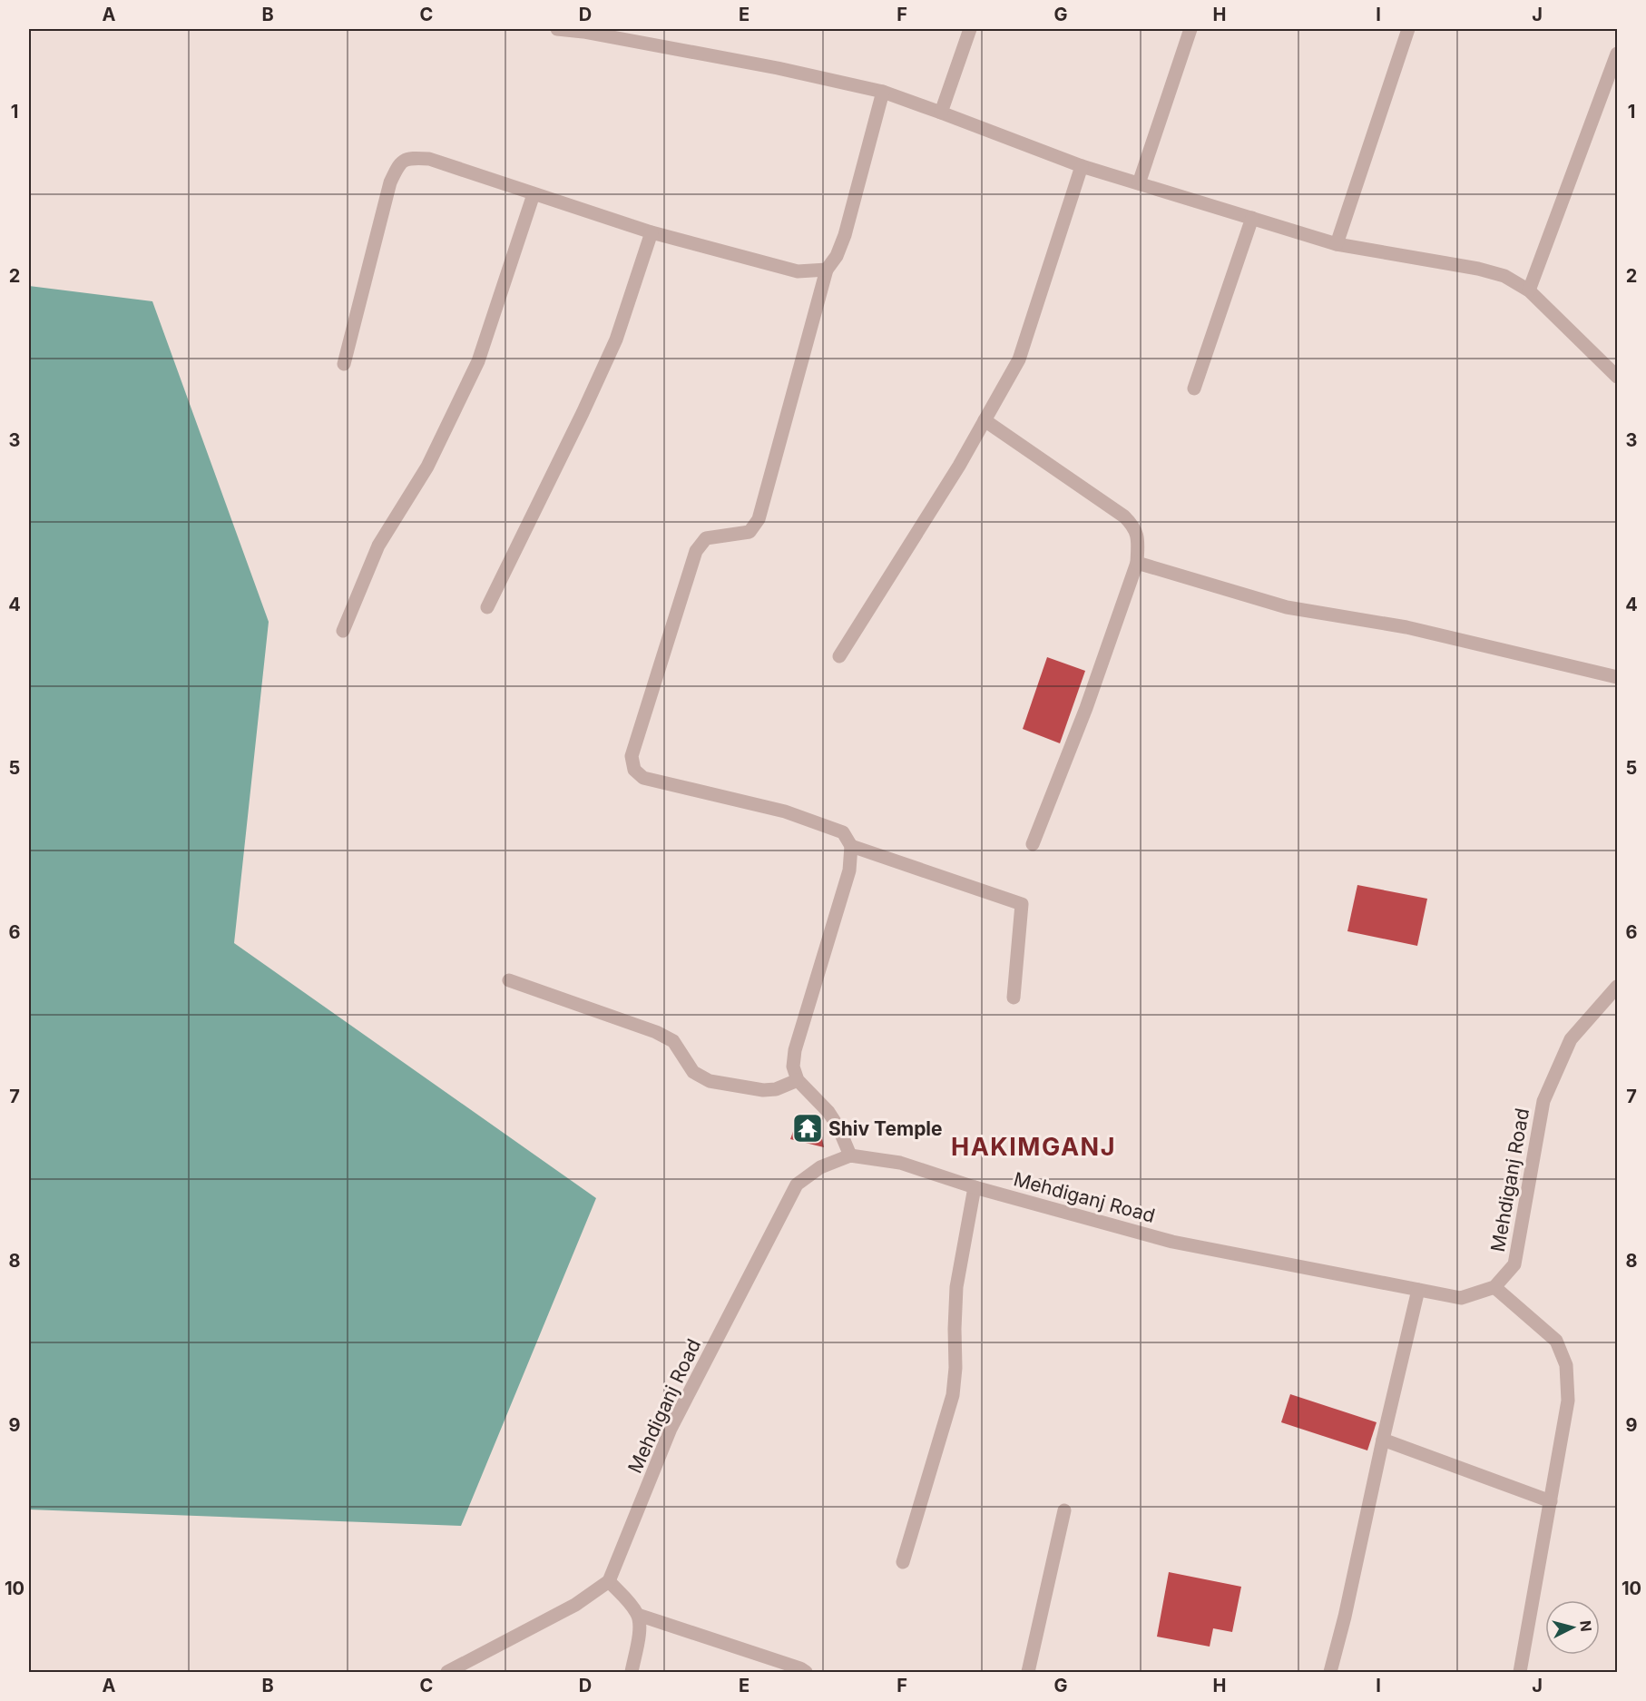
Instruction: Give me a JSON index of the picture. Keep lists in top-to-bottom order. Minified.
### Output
{"streets":{"street":["Mehdiganj Road"]},"districts":["HAKIMGANJ"],"places":{"temple":["Shiv Temple"]},"north":"right","grid":{"columns":["A","B","C","D","E","F","G","H","I","J"],"rows":["1","2","3","4","5","6","7","8","9","10"]}}
